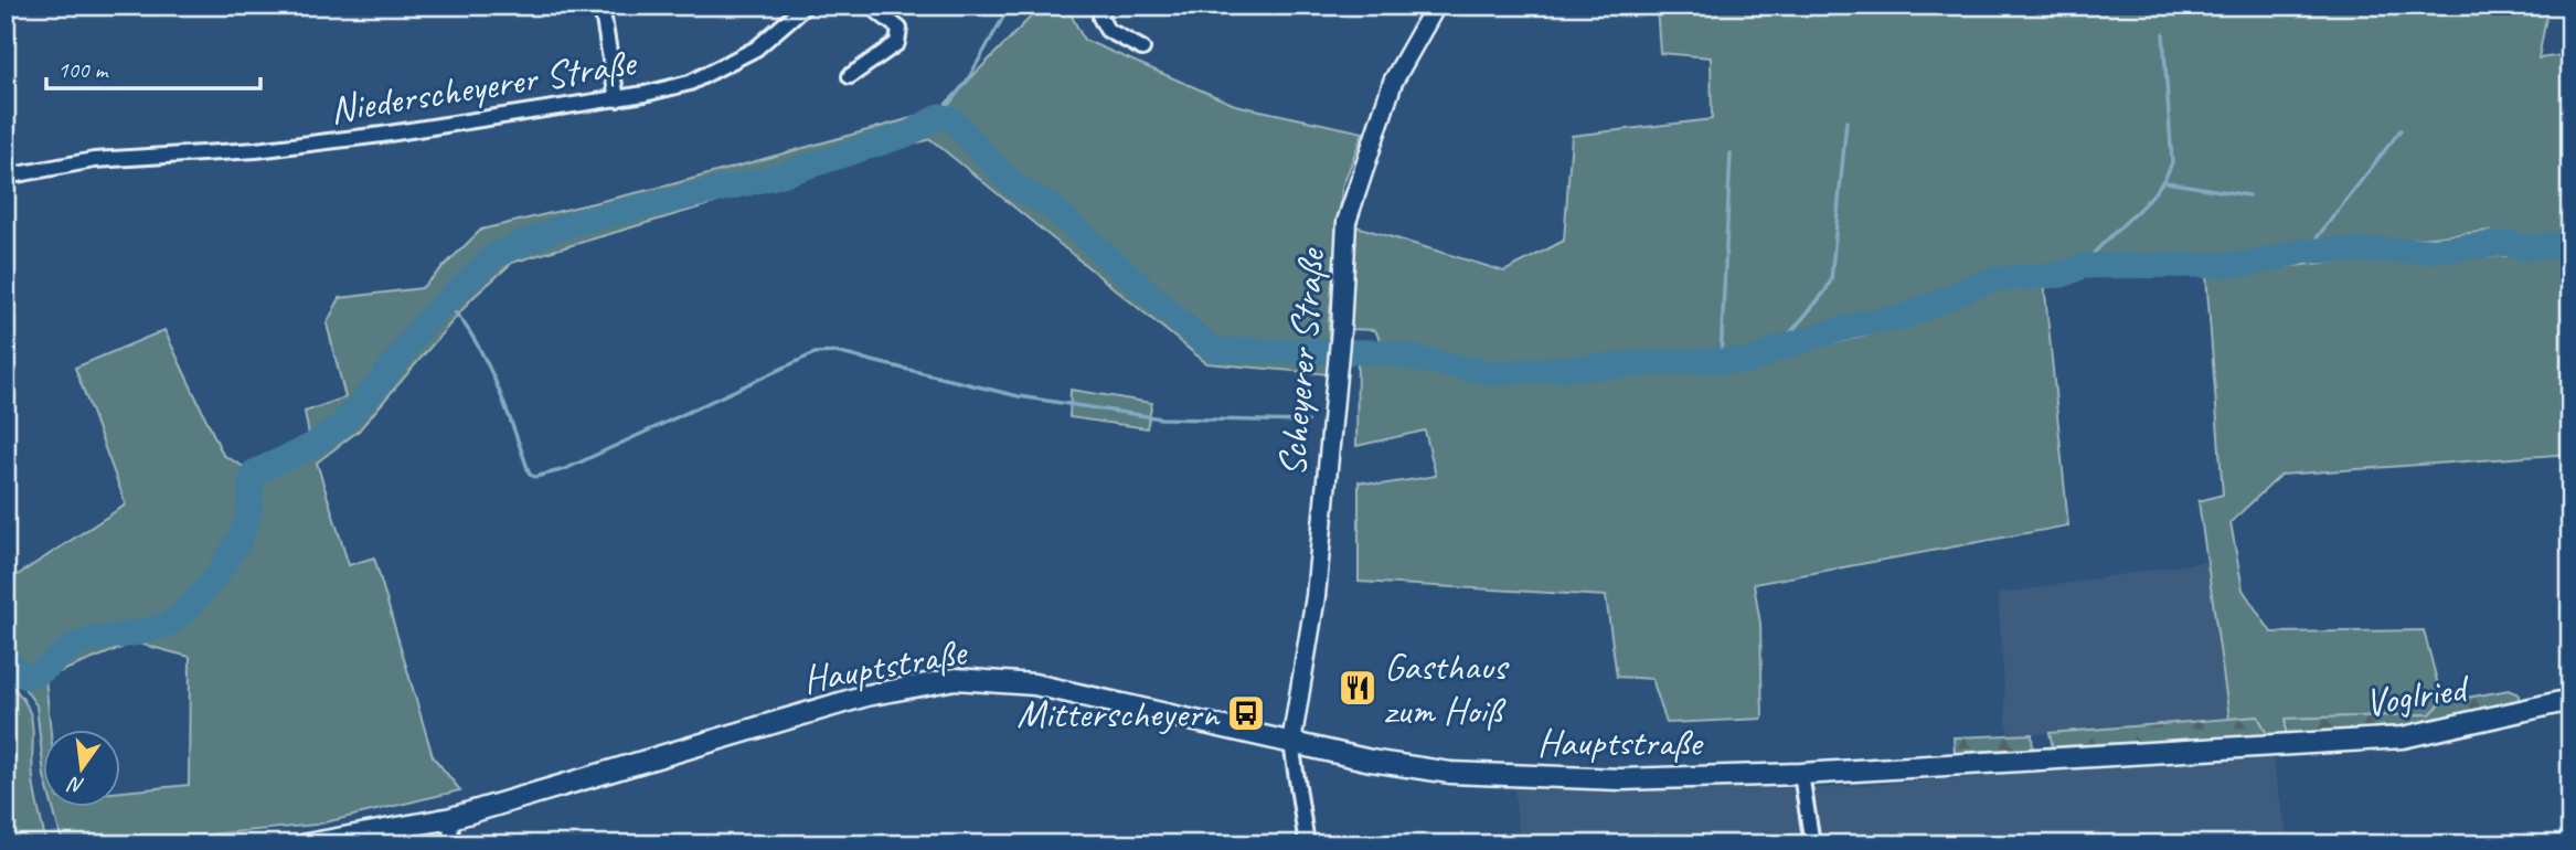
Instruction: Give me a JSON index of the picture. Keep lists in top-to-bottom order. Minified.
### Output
{"streets":{"main road":["Hauptstraße","Voglried"],"street":["Niederscheyerer Straße","Scheyerer Straße"]},"crossings":[["Scheyerer Straße","Hauptstraße"],["Hauptstraße","Voglried"]],"places":{"restaurant":["Gasthaus zum Hoiß"],"bus stop":["Mitterscheyern"]},"scale_bar":"100 m","north":"bottom"}
